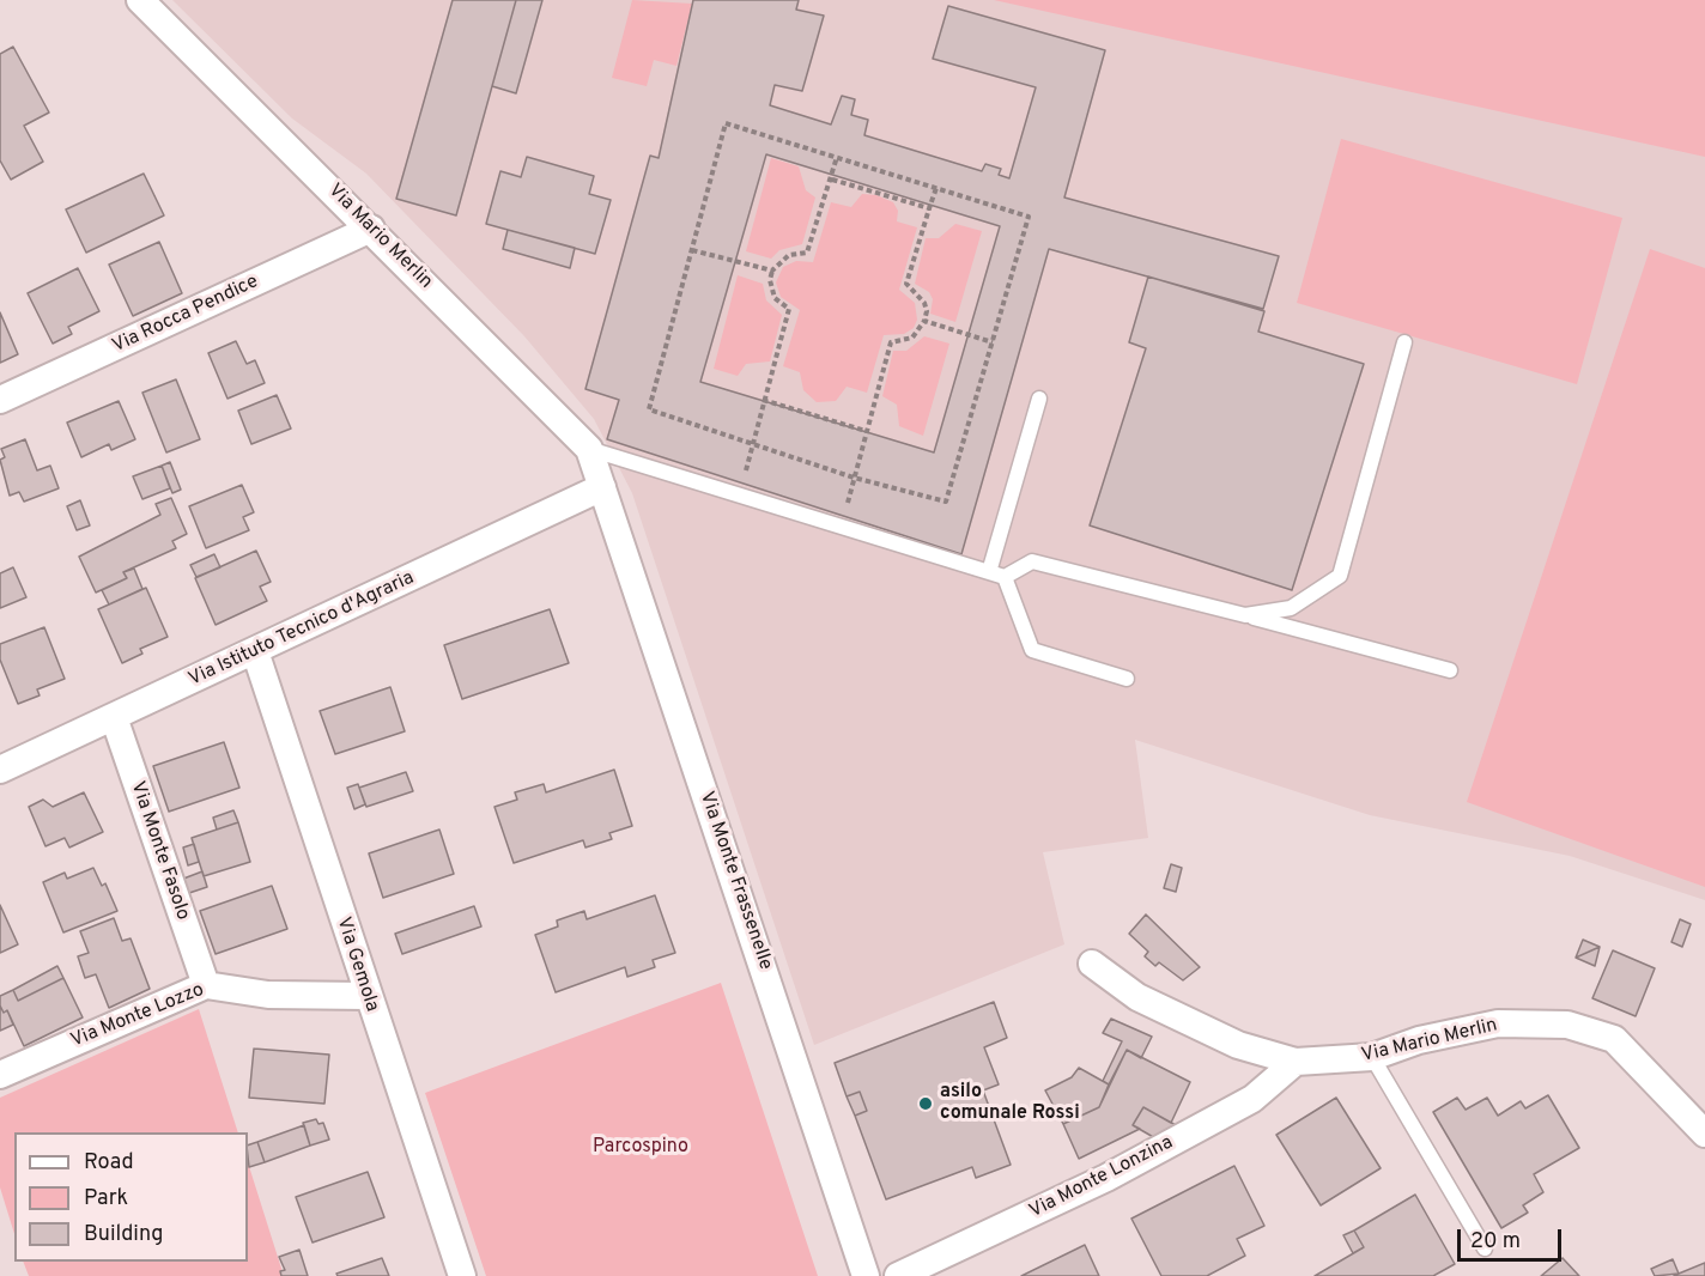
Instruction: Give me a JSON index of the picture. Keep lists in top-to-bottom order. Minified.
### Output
{"streets":{"street":["Via Mario Merlin","Via Rocca Pendice","Via Istituto Tecnico d'Agraria","Via Monte Fasolo","Via Monte Frassenelle","Via Gemola","Via Monte Lozzo","Via Monte Lonzina"]},"crossings":[["Via Mario Merlin","Via Rocca Pendice"],["Via Mario Merlin","Via Istituto Tecnico d'Agraria"],["Via Mario Merlin","Via Monte Frassenelle"],["Via Mario Merlin","Via Monte Lonzina"],["Via Istituto Tecnico d'Agraria","Via Monte Fasolo"],["Via Istituto Tecnico d'Agraria","Via Monte Frassenelle"],["Via Istituto Tecnico d'Agraria","Via Gemola"],["Via Monte Fasolo","Via Monte Lozzo"],["Via Gemola","Via Monte Lozzo"]],"parks":["Parcospino"],"places":["asilo comunale Rossi"],"legend":["Road","Park","Building"],"scale_bar":"20 m"}
